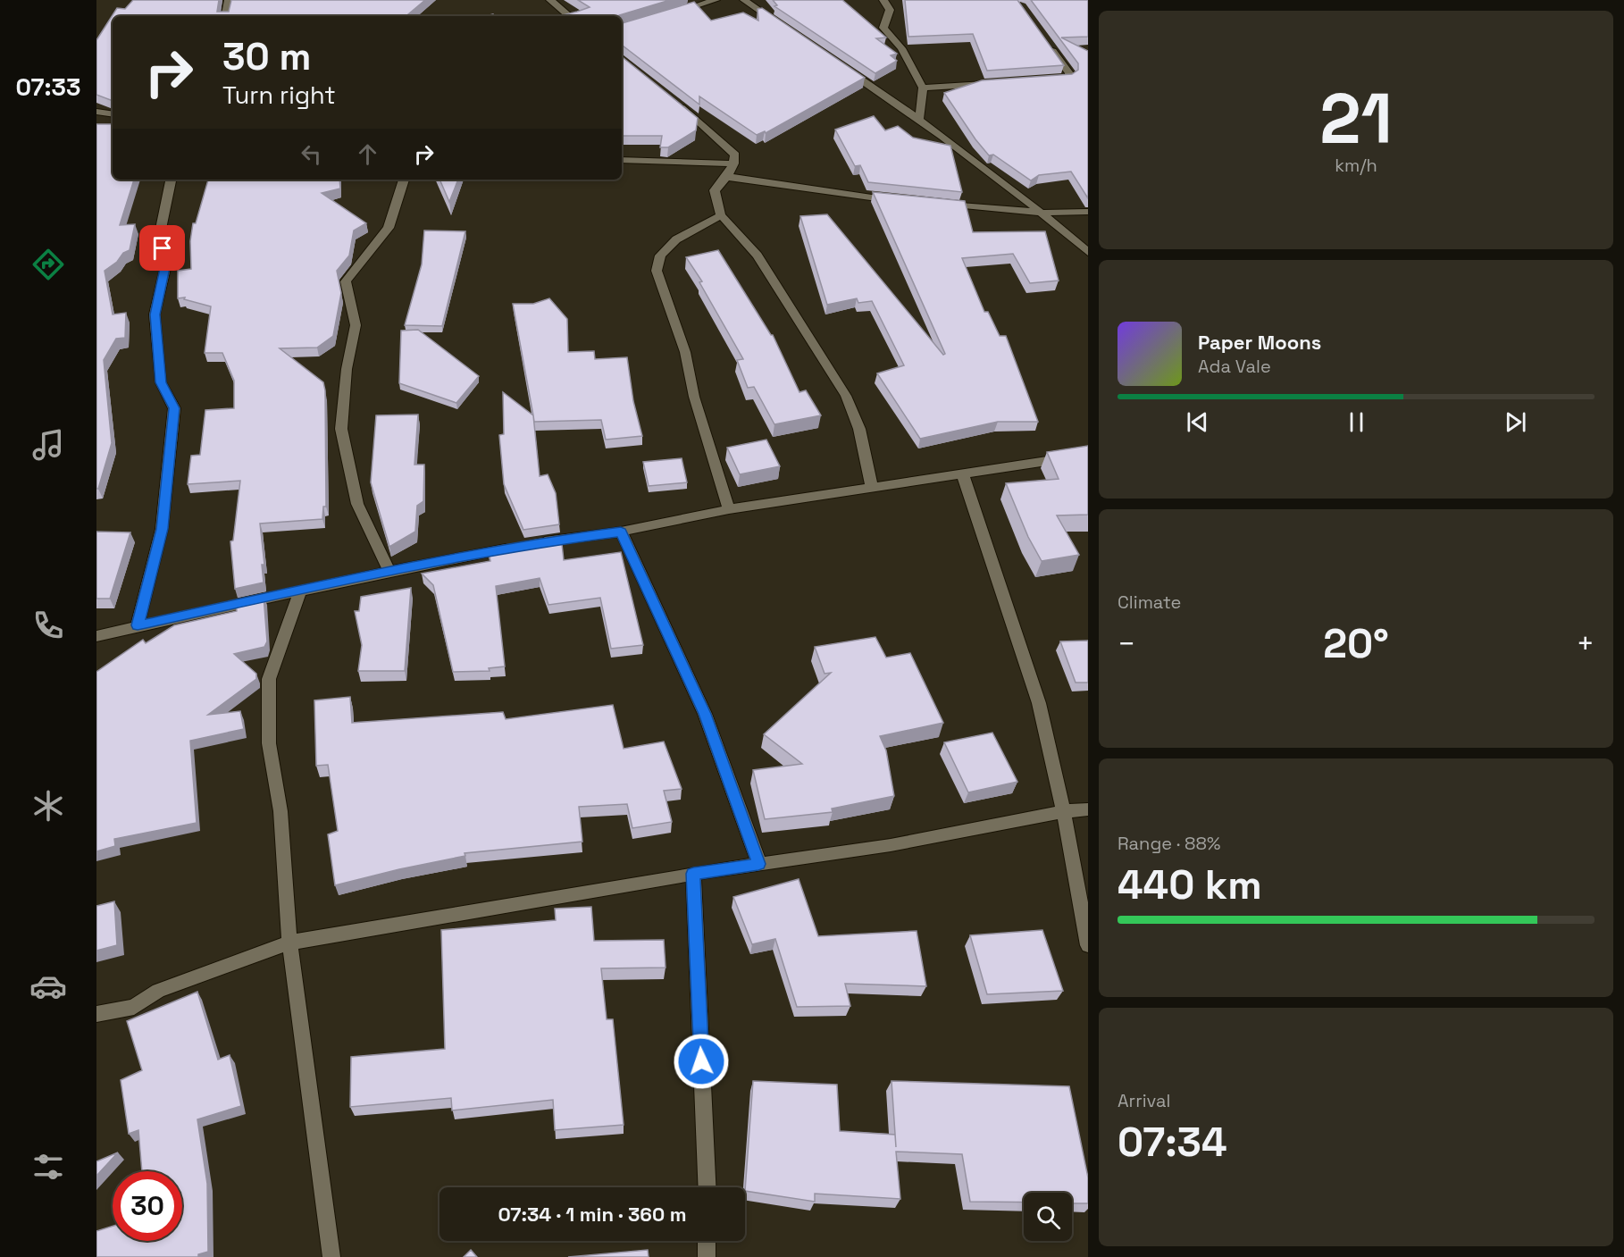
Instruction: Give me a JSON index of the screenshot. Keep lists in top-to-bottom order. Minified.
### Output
{"page":{"tabs":"07:33","tile":[["21","km/h"],"Climate",["Range · 88%","440 km"],["Arrival","07:34"]],"turn":["30 m","Turn right"],"song":["Paper Moons","Ada Vale"],"heat":["−","20°","+"],"limit":"30","trip":"07:34 · 1 min · 360 m"}}
